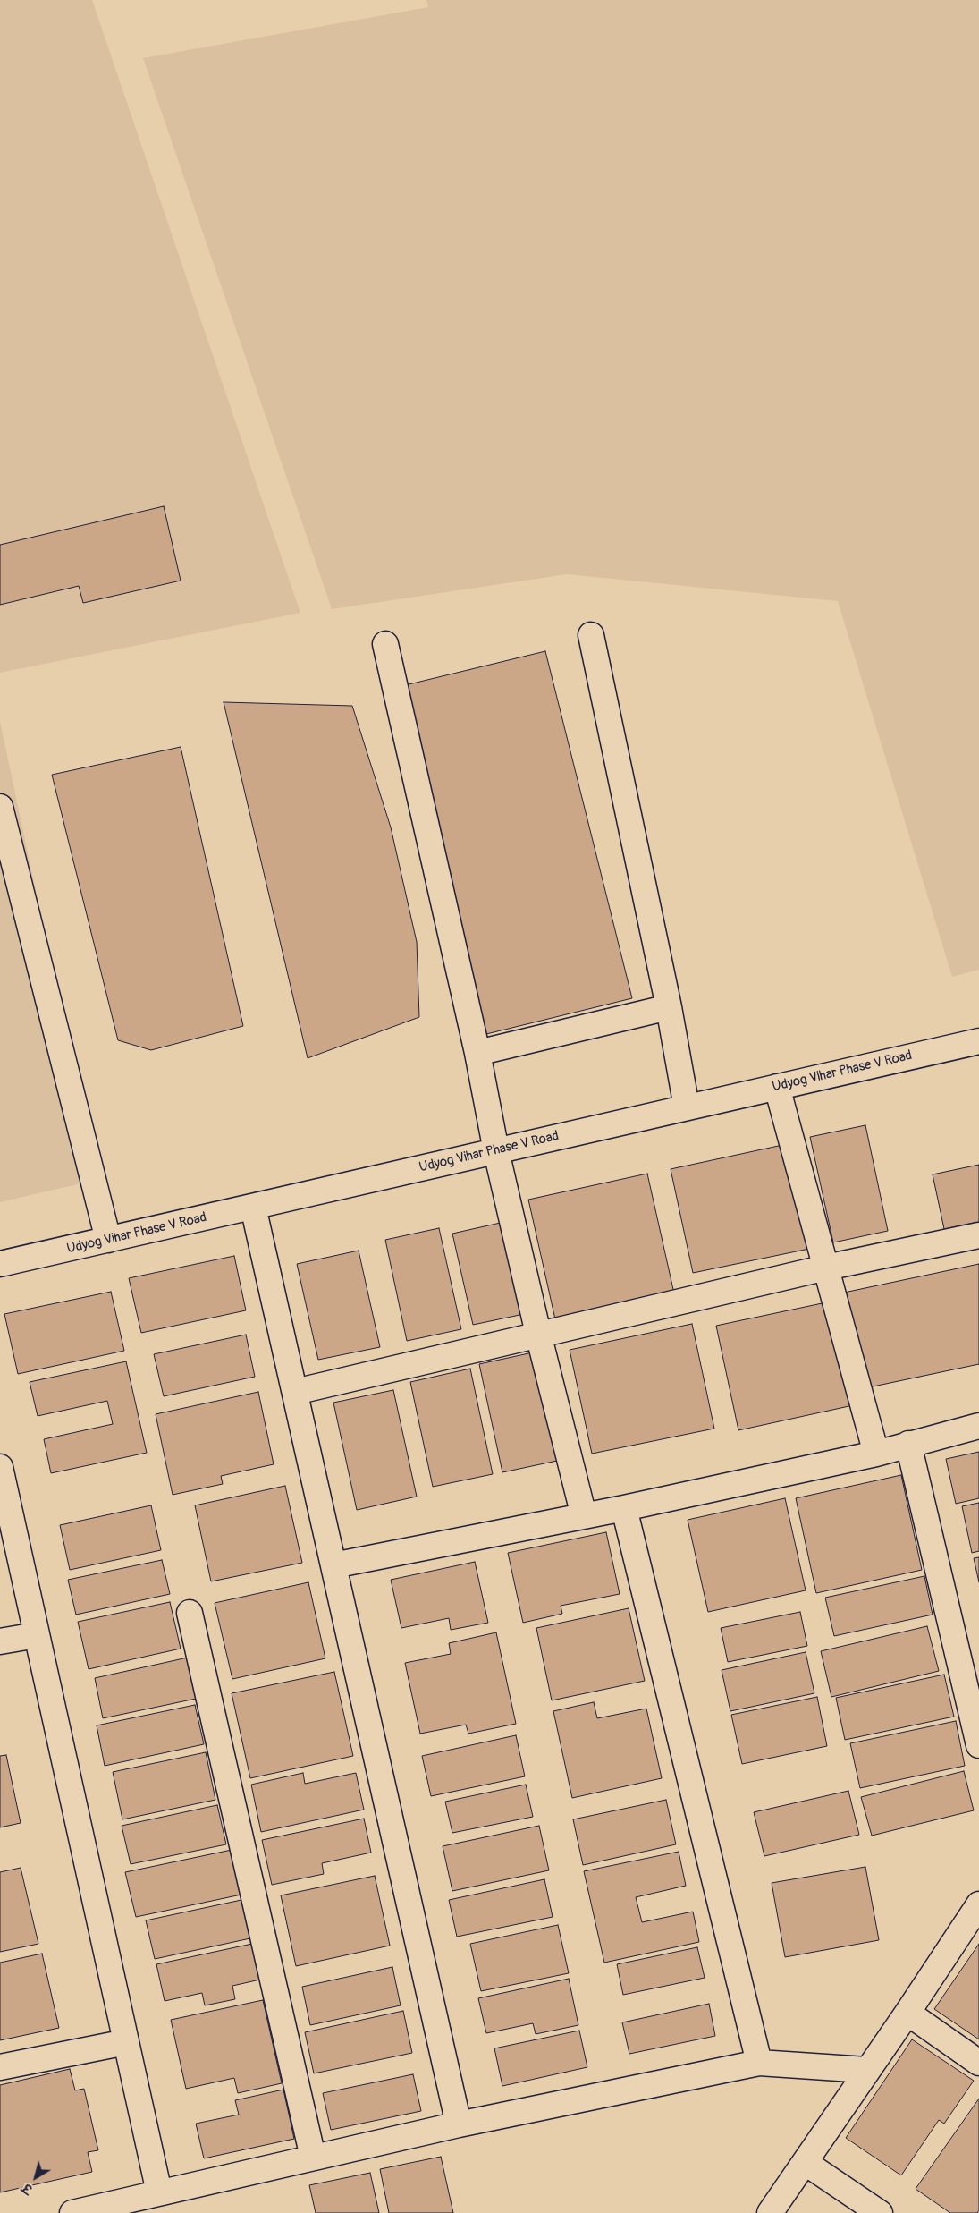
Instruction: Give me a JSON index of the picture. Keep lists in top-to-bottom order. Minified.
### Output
{"streets":{"street":["Udyog Vihar Phase V Road"]},"north":"bottom left"}
